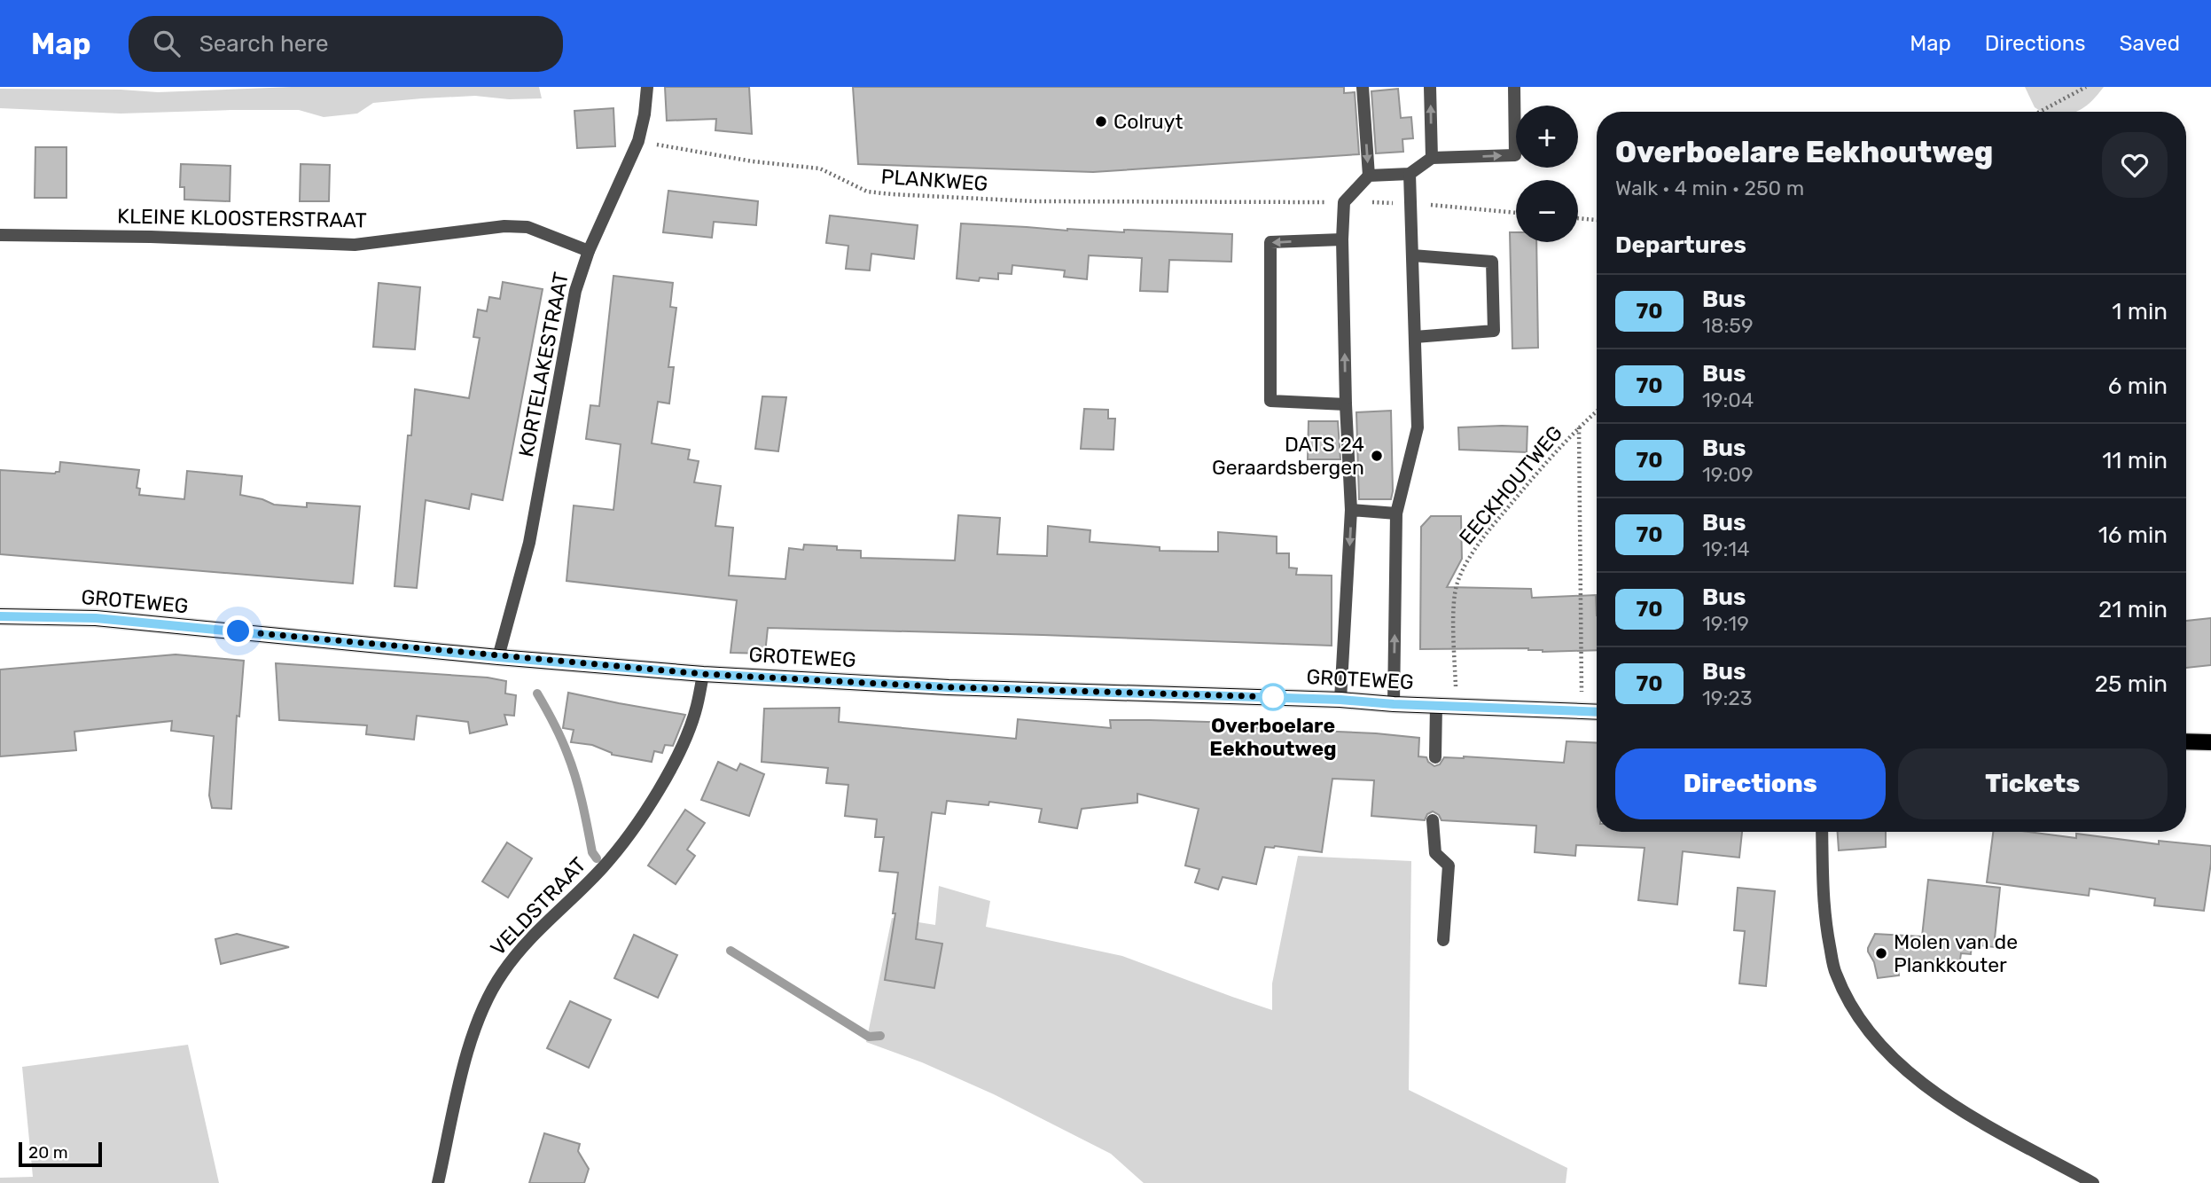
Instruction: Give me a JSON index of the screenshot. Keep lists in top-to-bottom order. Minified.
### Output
{"streets":{"main road":["GROTEWEG"],"street":["KLEINE KLOOSTERSTRAAT","KORTELAKESTRAAT","VELDSTRAAT"],"path":["PLANKWEG","EECKHOUTWEG"]},"crossings":[["PLANKWEG","KORTELAKESTRAAT"],["KLEINE KLOOSTERSTRAAT","KORTELAKESTRAAT"],["KORTELAKESTRAAT","GROTEWEG"],["EECKHOUTWEG","GROTEWEG"],["GROTEWEG","VELDSTRAAT"]],"places":["Colruyt","DATS 24 Geraardsbergen","Overboelare Eekhoutweg","Molen van de Plankkouter"],"lines":["bus line 70"],"scale_bar":"20 m","page":{"header":"Map","search":"Search here","nav":["Map","Directions","Saved"],"map_buttons":["+","−"],"heading":[["Overboelare Eekhoutweg","Walk · 4 min · 250 m"],"Departures"],"list":[{"mark":"70","name":"Bus","note":"18:59","value":"1 min"},{"mark":"70","name":"Bus","note":"19:04","value":"6 min"},{"mark":"70","name":"Bus","note":"19:09","value":"11 min"},{"mark":"70","name":"Bus","note":"19:14","value":"16 min"},{"mark":"70","name":"Bus","note":"19:19","value":"21 min"},{"mark":"70","name":"Bus","note":"19:23","value":"25 min"}],"buttons":["Directions","Tickets"],"scale":"20 m"}}
